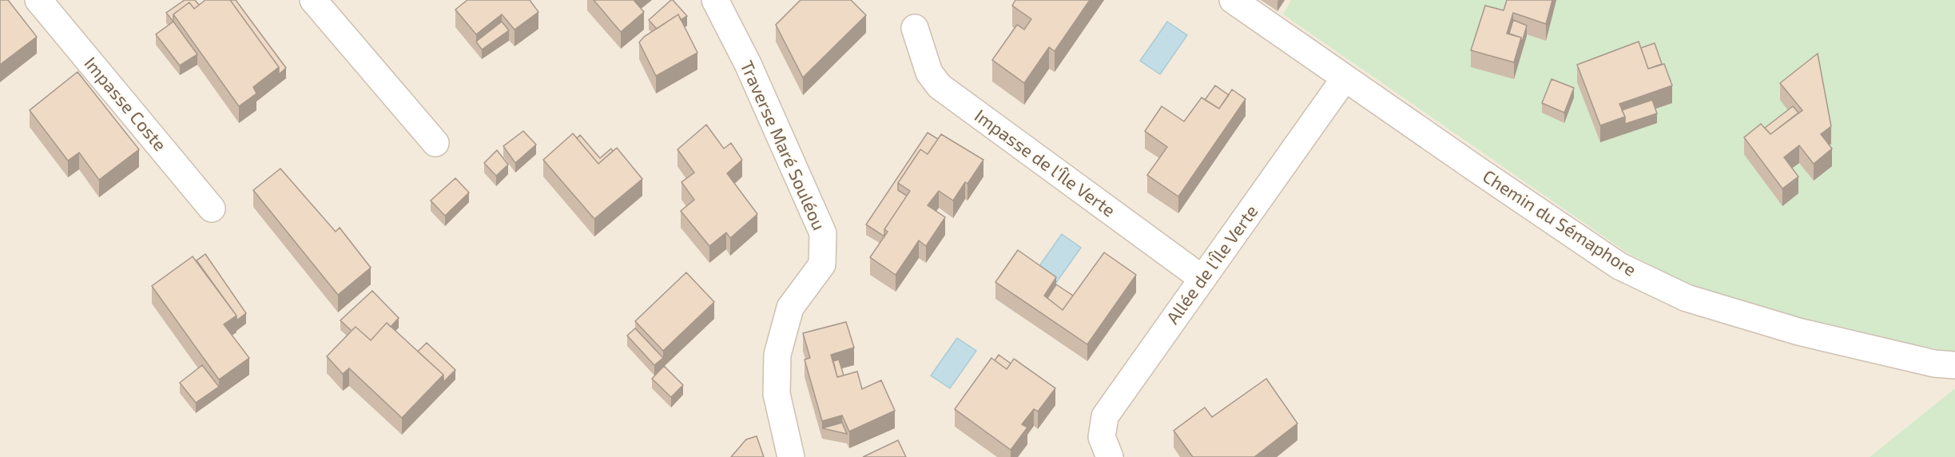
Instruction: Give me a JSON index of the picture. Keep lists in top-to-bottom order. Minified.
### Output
{"streets":{"street":["Impasse Coste","Traverse Maré Souléou","Impasse de l'Île Verte","Chemin du Sémaphore","Allée de l'Île Verte"]},"crossings":[["Impasse de l'Île Verte","Allée de l'Île Verte"],["Chemin du Sémaphore","Allée de l'Île Verte"]]}
